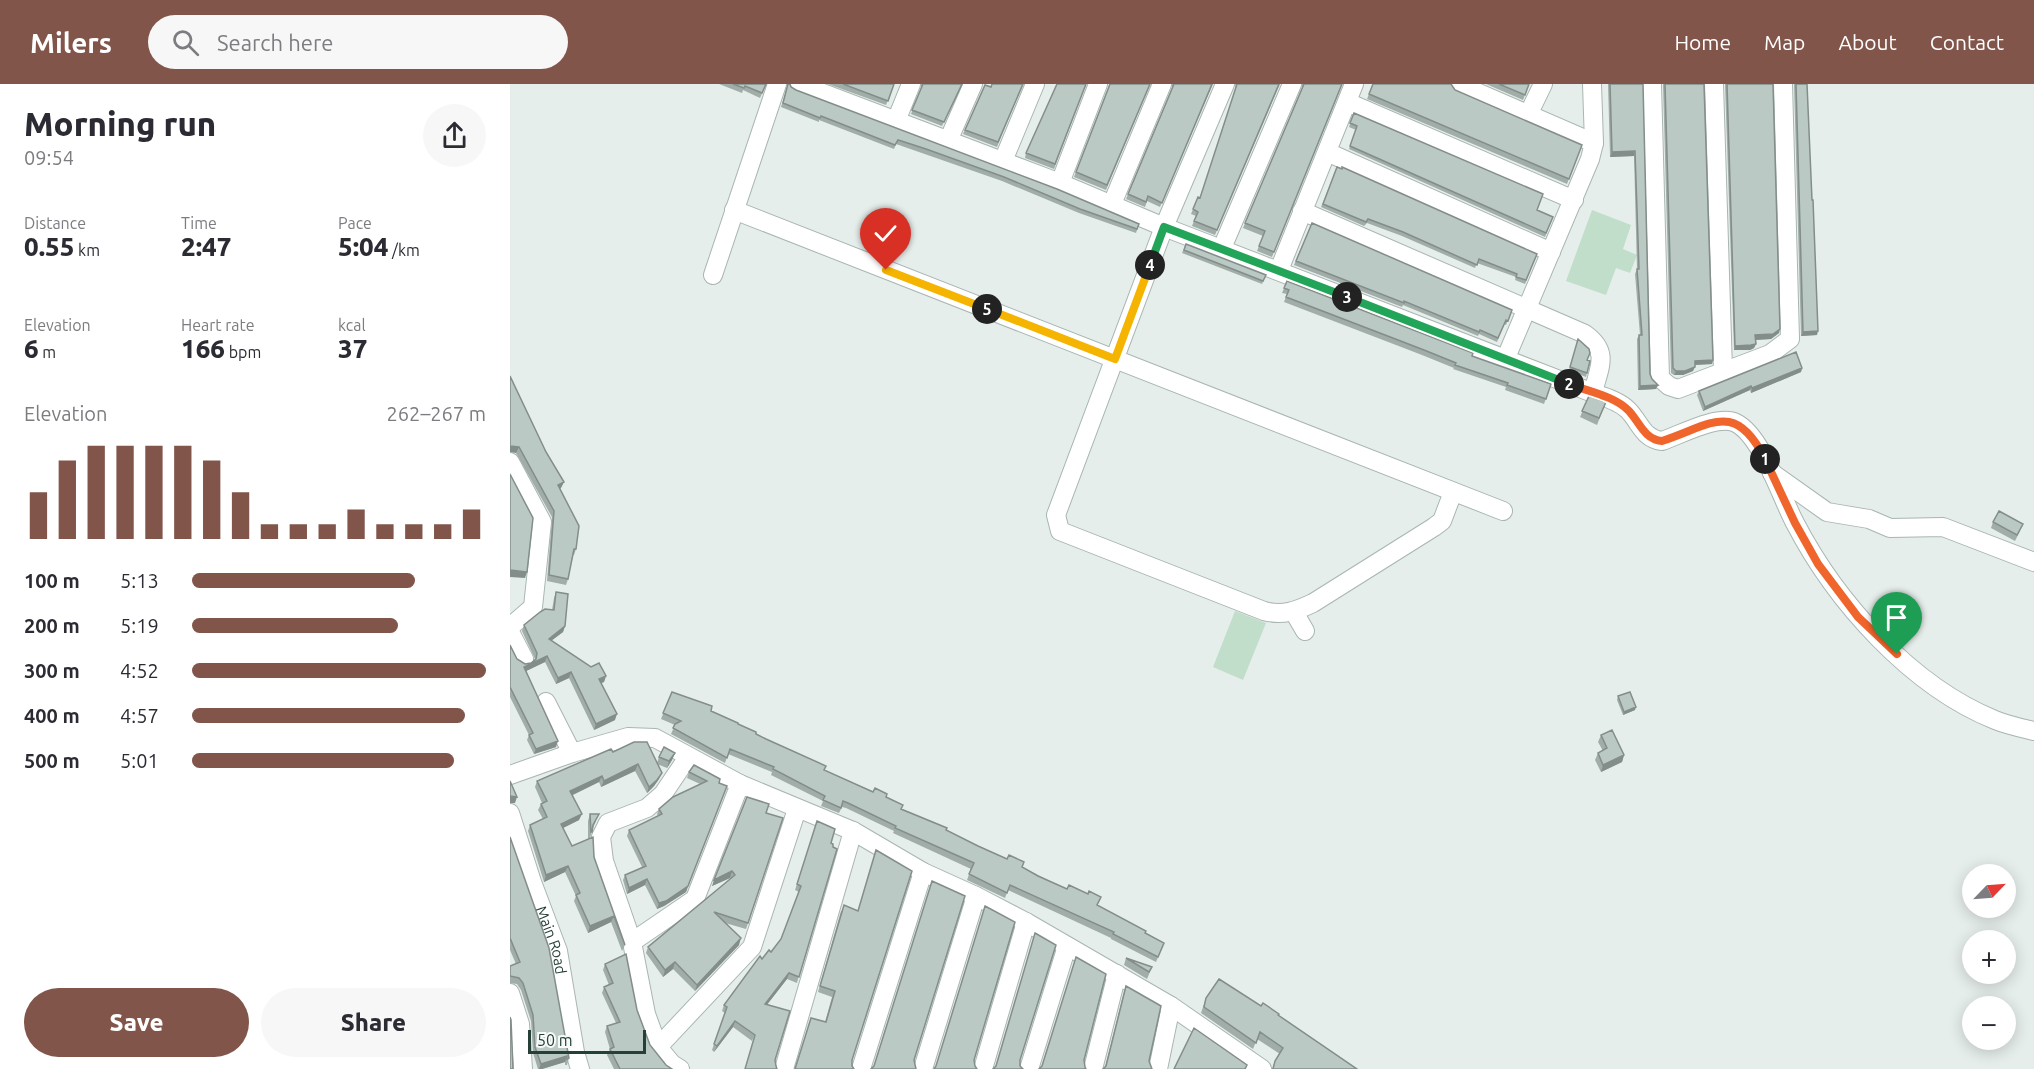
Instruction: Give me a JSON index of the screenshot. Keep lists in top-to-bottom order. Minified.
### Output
{"streets":{"street":["Main Road"]},"scale_bar":"50 m","north":"top right","page":{"header":"Milers","search":"Search here","nav":["Home","Map","About","Contact"],"heading":["Morning run","09:54"],"stats":[["Distance","0.55 km"],["Time","2:47"],["Pace","5:04 /km"],["Elevation","6 m"],["Heart rate","166 bpm"],["kcal","37"]],"pins":["4","3","5","2","1"],"chart":["Elevation","262–267 m"],"list":[{"name":"100 m","note":"5:13"},{"name":"200 m","note":"5:19"},{"name":"300 m","note":"4:52"},{"name":"400 m","note":"4:57"},{"name":"500 m","note":"5:01"}],"map_buttons":["+","−"],"buttons":["Save","Share"],"scale":"50 m"}}
